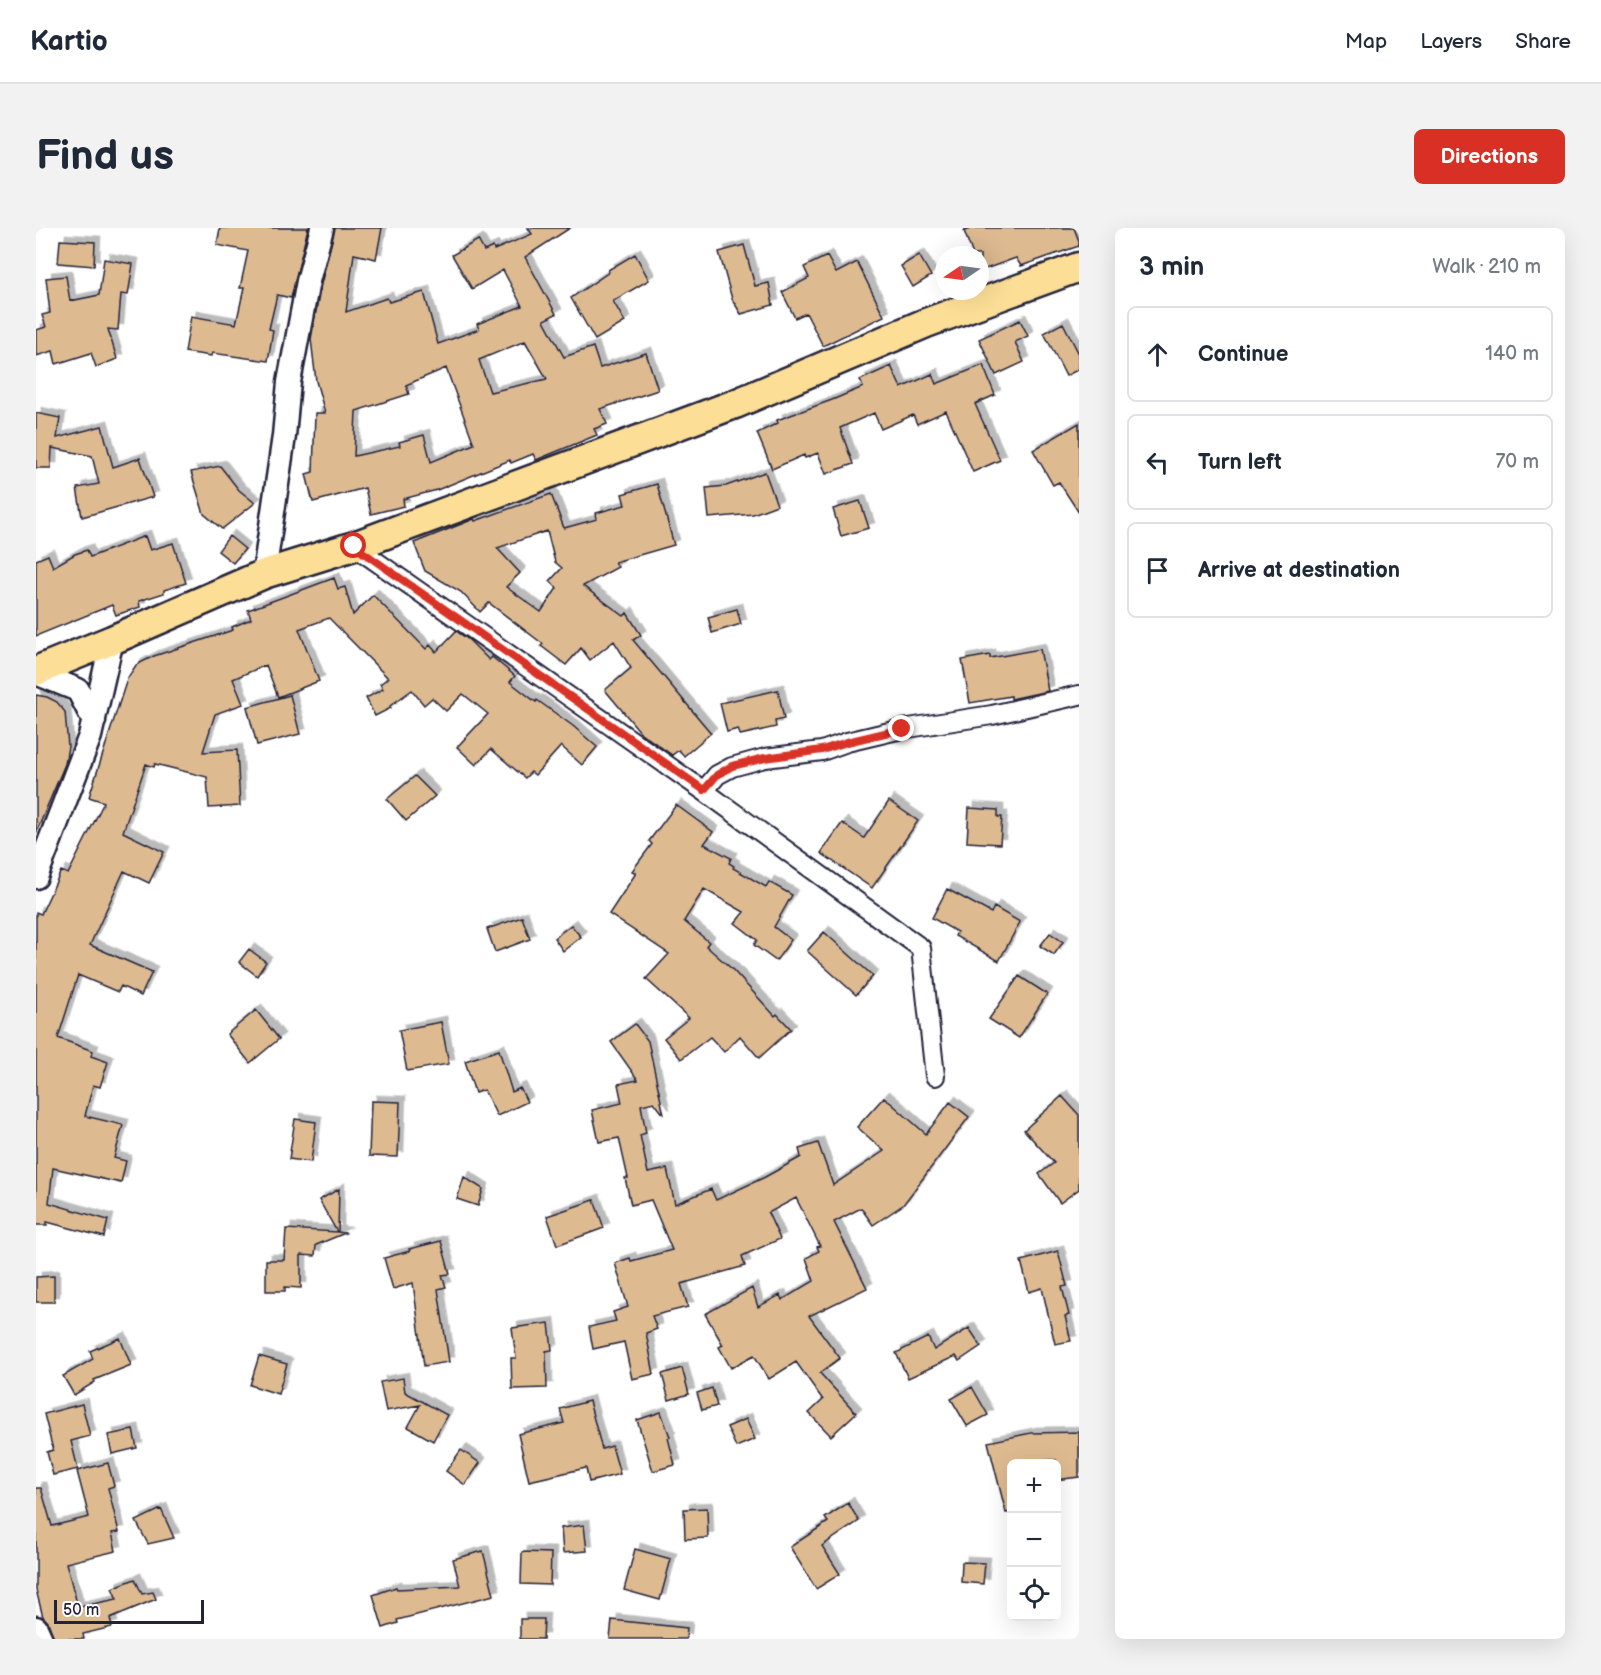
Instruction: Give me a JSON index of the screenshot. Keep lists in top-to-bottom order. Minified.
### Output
{"scale_bar":"50 m","north":"left","page":{"header":"Kartio","nav":["Map","Layers","Share"],"buttons":"Directions","title":"Find us","heading":["3 min","Walk · 210 m"],"list":[["Continue","140 m"],["Turn left","70 m"],"Arrive at destination"],"map_buttons":["+","−"],"scale":"50 m"}}
